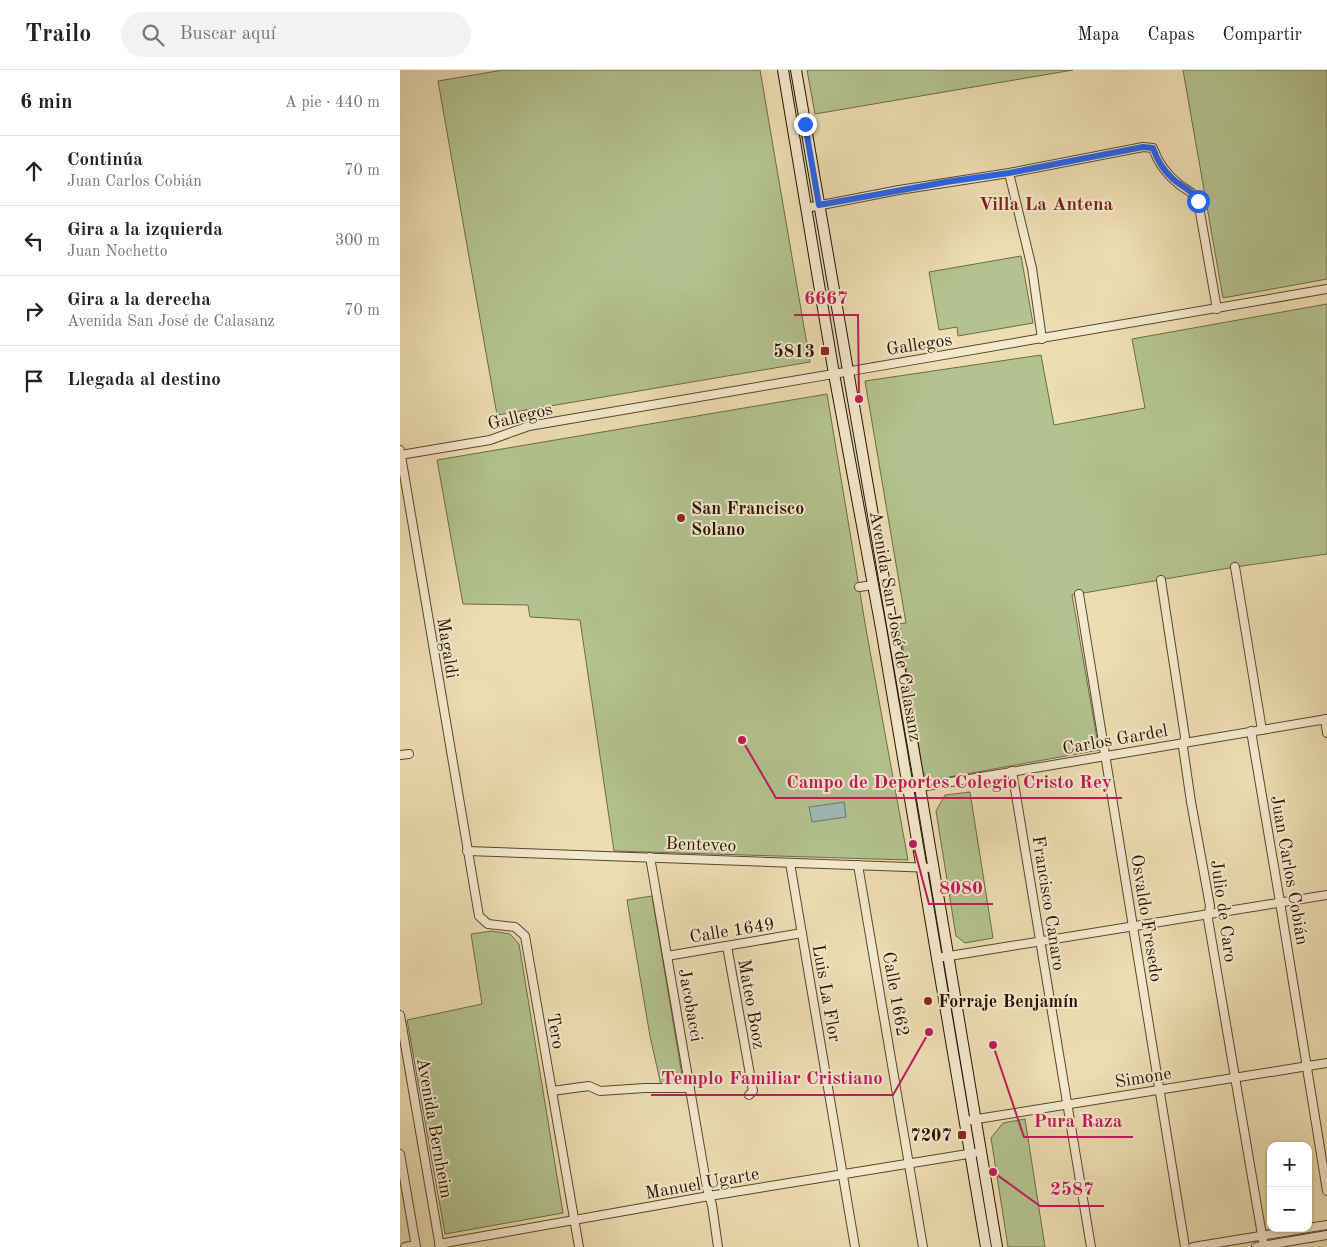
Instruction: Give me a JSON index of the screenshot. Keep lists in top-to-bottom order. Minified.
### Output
{"streets":{"main road":["Avenida San José de Calasanz"],"street":["Gallegos","Magaldi","Carlos Gardel","Benteveo","Juan Carlos Cobián","Francisco Canaro","Julio de Caro","Osvaldo Fresedo","Calle 1649","Luis La Flor","Calle 1662","Mateo Booz","Jacobacci","Tero","Simone","Avenida Bernheim","Manuel Ugarte"]},"crossings":[["Gallegos","Avenida San José de Calasanz"],["Gallegos","Magaldi"],["Avenida San José de Calasanz","Carlos Gardel"],["Avenida San José de Calasanz","Benteveo"],["Avenida San José de Calasanz","Simone"],["Avenida San José de Calasanz","Manuel Ugarte"],["Magaldi","Benteveo"],["Magaldi","Tero"],["Carlos Gardel","Juan Carlos Cobián"],["Carlos Gardel","Francisco Canaro"],["Carlos Gardel","Julio de Caro"],["Carlos Gardel","Osvaldo Fresedo"],["Benteveo","Luis La Flor"],["Benteveo","Calle 1662"],["Benteveo","Jacobacci"],["Benteveo","Tero"],["Juan Carlos Cobián","Simone"],["Francisco Canaro","Simone"],["Julio de Caro","Simone"],["Osvaldo Fresedo","Simone"],["Calle 1649","Luis La Flor"],["Calle 1649","Mateo Booz"],["Calle 1649","Jacobacci"],["Luis La Flor","Manuel Ugarte"],["Calle 1662","Manuel Ugarte"],["Jacobacci","Manuel Ugarte"],["Tero","Manuel Ugarte"],["Avenida Bernheim","Manuel Ugarte"]],"districts":["Villa La Antena"],"places":{"transit":["5813","7207"],"other":["6667","San Francisco Solano","Campo de Deportes Colegio Cristo Rey","8080","Forraje Benjamín","Templo Familiar Cristiano","Pura Raza","2587"]},"page":{"header":"Trailo","search":"Buscar aquí","nav":["Mapa","Capas","Compartir"],"heading":["6 min","A pie · 440 m"],"list":[["Continúa","Juan Carlos Cobián","70 m"],["Gira a la izquierda","Juan Nochetto","300 m"],["Gira a la derecha","Avenida San José de Calasanz","70 m"],"Llegada al destino"],"map_buttons":["+","−"]}}
